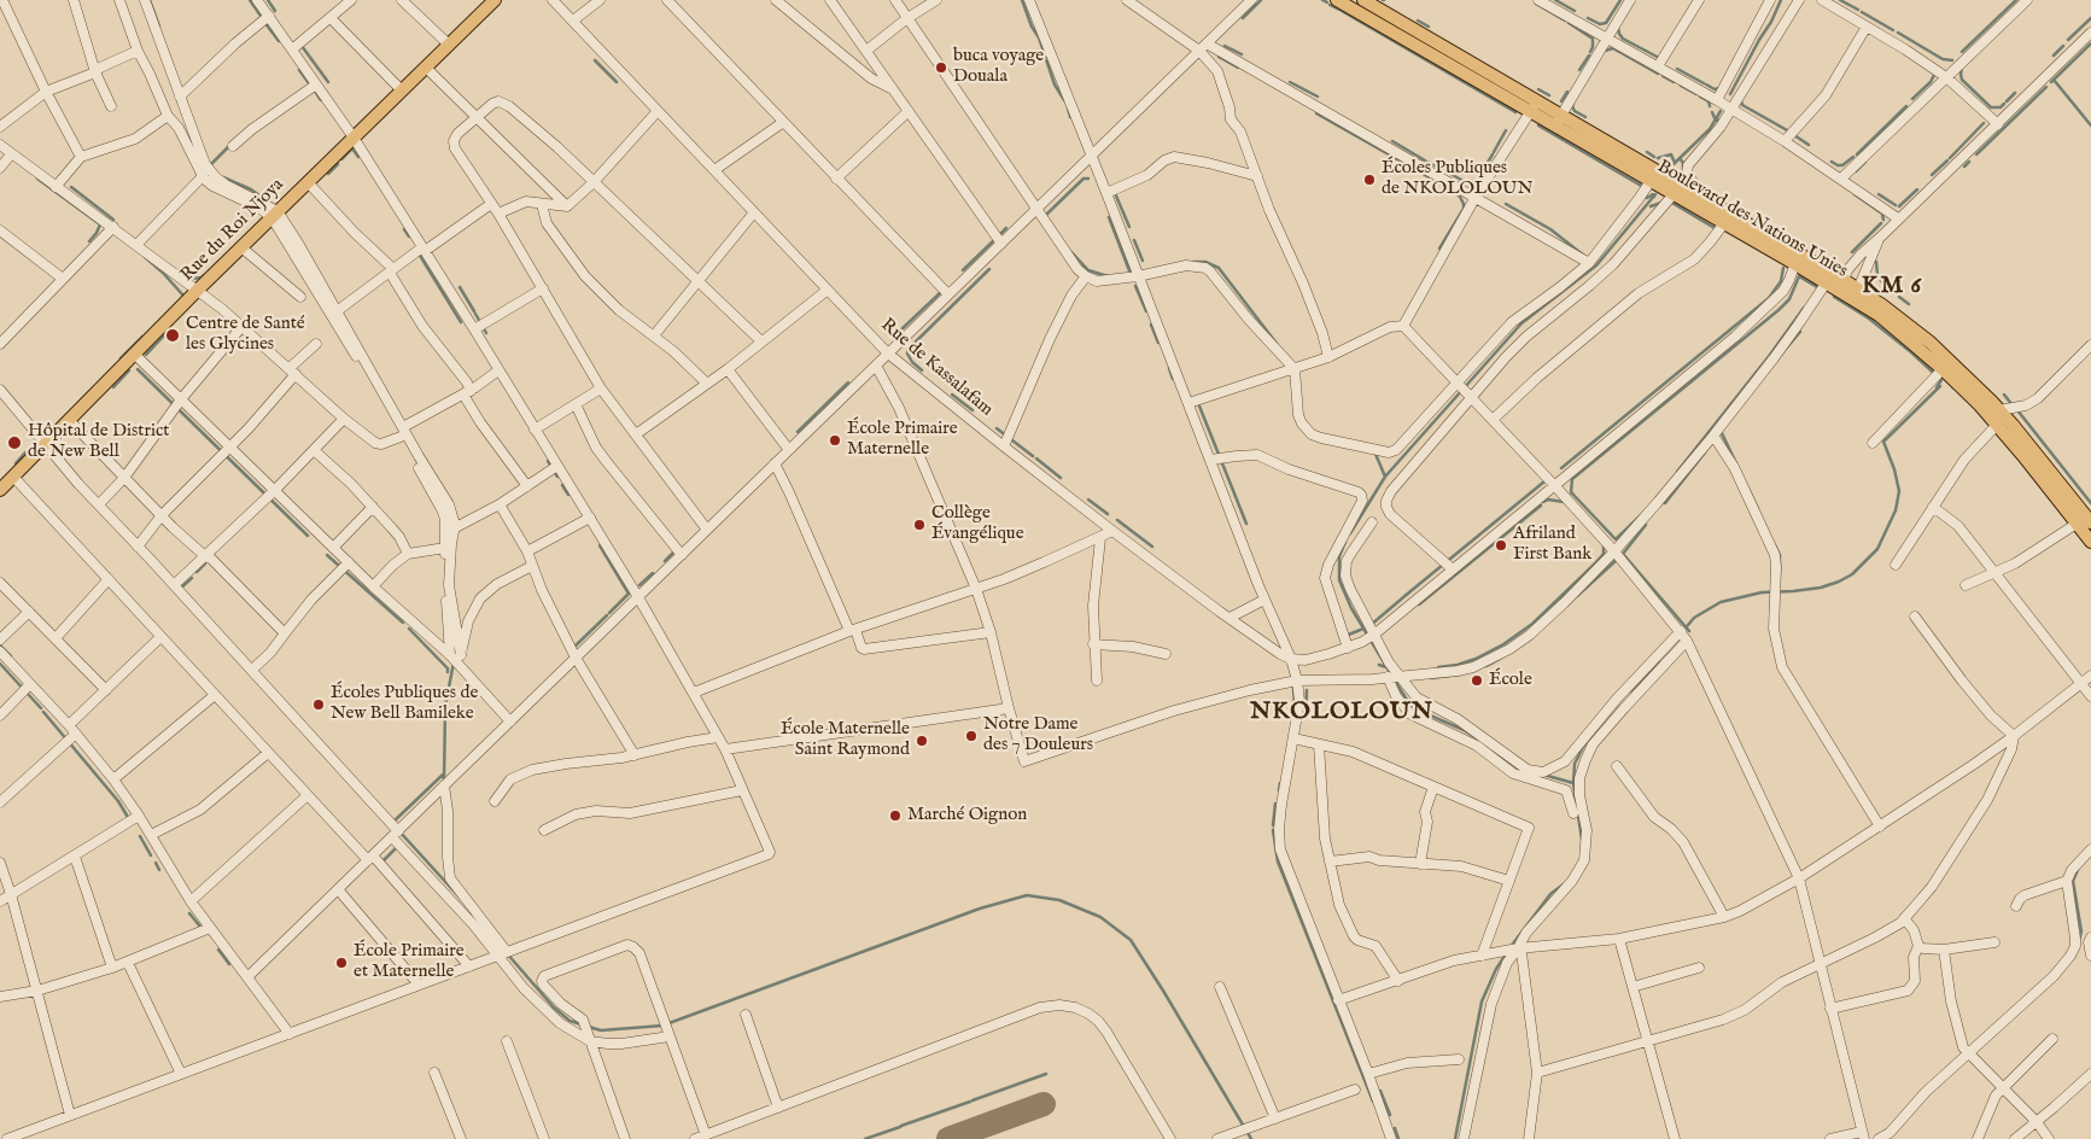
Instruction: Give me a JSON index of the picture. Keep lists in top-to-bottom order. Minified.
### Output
{"streets":{"main road":["Boulevard des Nations Unies","Rue du Roi Njoya"],"street":["Rue de Kassalafam"]},"districts":["KM 6","NKOLOLOUN"],"places":["buca voyage Douala","Écoles Publiques de NKOLOLOUN","Centre de Santé les Glycines","École Primaire Maternelle","Hôpital de District de New Bell","Collège Évangélique","Afriland First Bank","École","Écoles Publiques de New Bell Bamileke","Notre Dame des 7 Douleurs","École Maternelle Saint Raymond","Marché Oignon","École Primaire et Maternelle"]}
